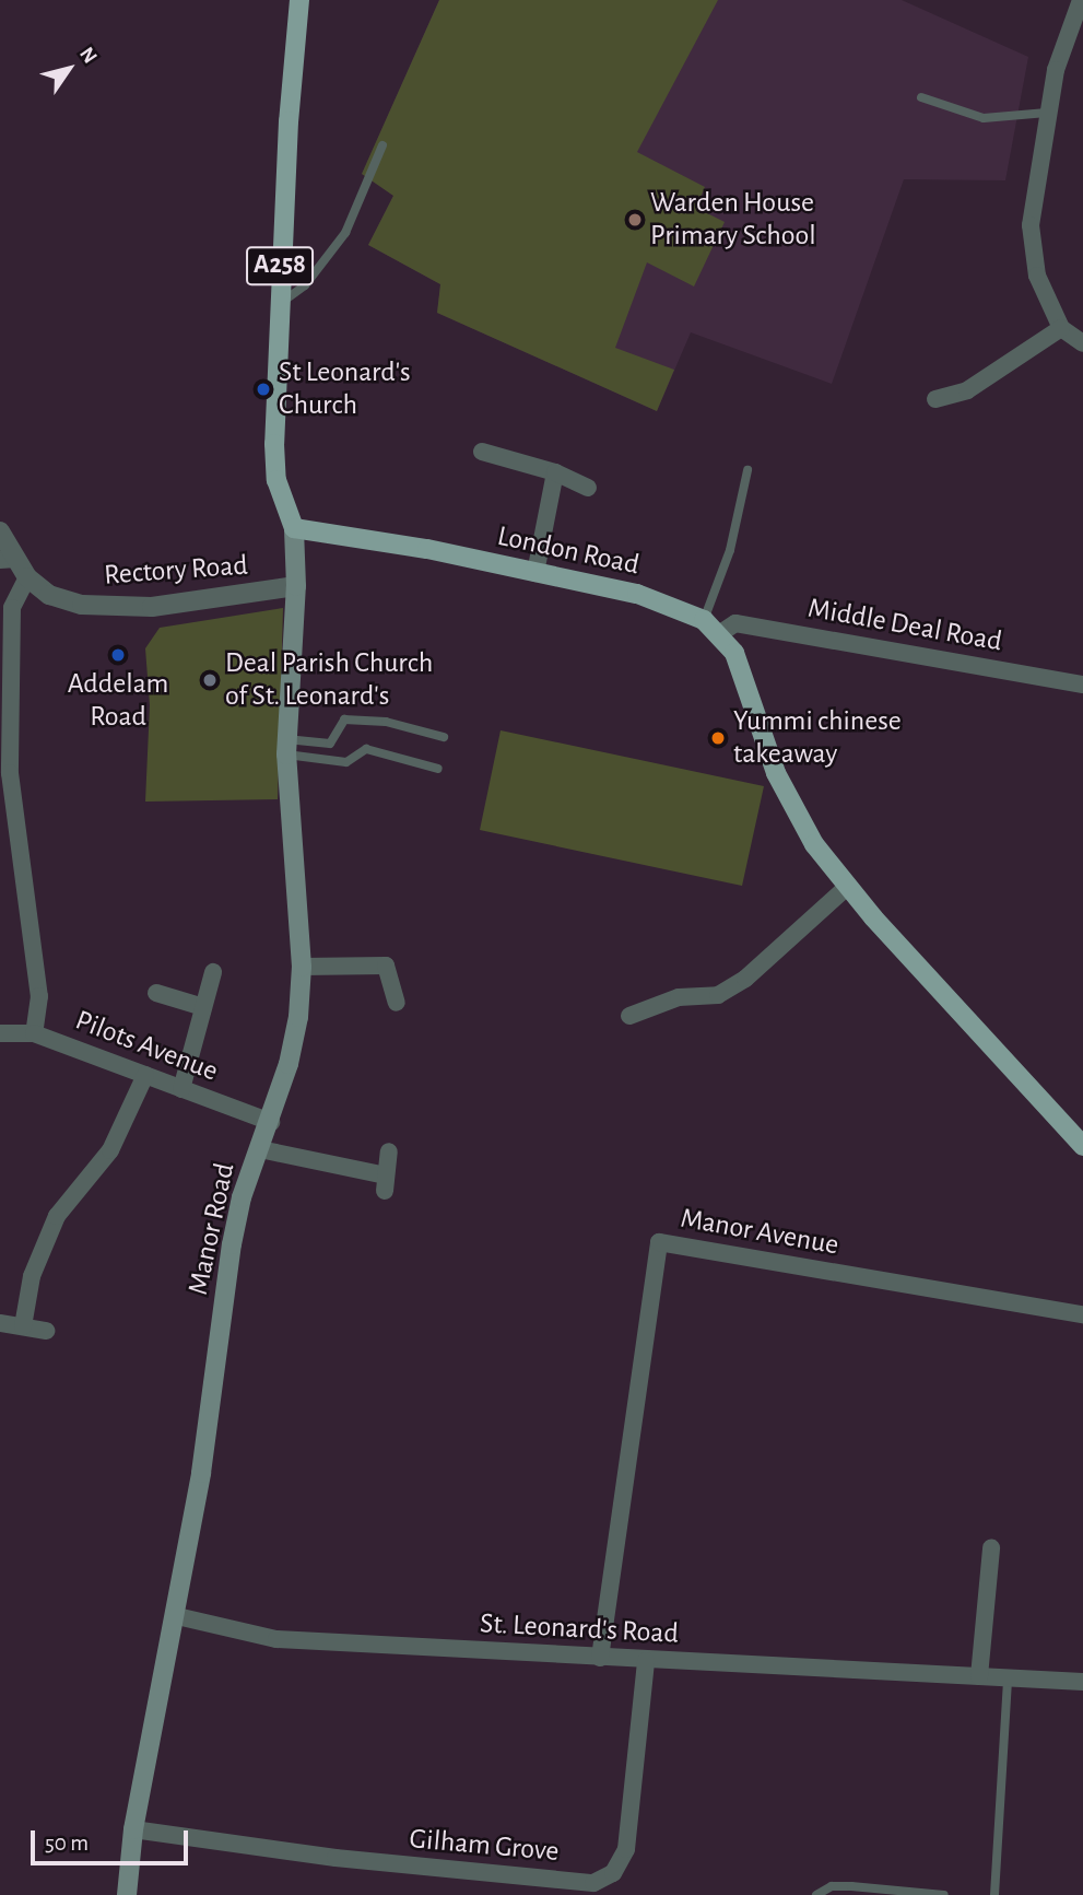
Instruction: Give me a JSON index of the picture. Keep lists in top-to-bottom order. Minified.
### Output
{"streets":{"main road":["A258","London Road","Manor Road"],"street":["Rectory Road","Middle Deal Road","Pilots Avenue","Manor Avenue","St. Leonard's Road","Gilham Grove"]},"crossings":[["A258","London Road"],["A258","Manor Road"],["London Road","Middle Deal Road"],["London Road","Manor Road"],["Rectory Road","Manor Road"],["Pilots Avenue","Manor Road"],["Manor Road","St. Leonard's Road"],["Manor Road","Gilham Grove"],["Manor Avenue","St. Leonard's Road"],["St. Leonard's Road","Gilham Grove"]],"places":["Warden House Primary School","St Leonard's Church","Addelam Road","Deal Parish Church of St. Leonard's","Yummi chinese takeaway"],"scale_bar":"50 m","north":"top right"}
